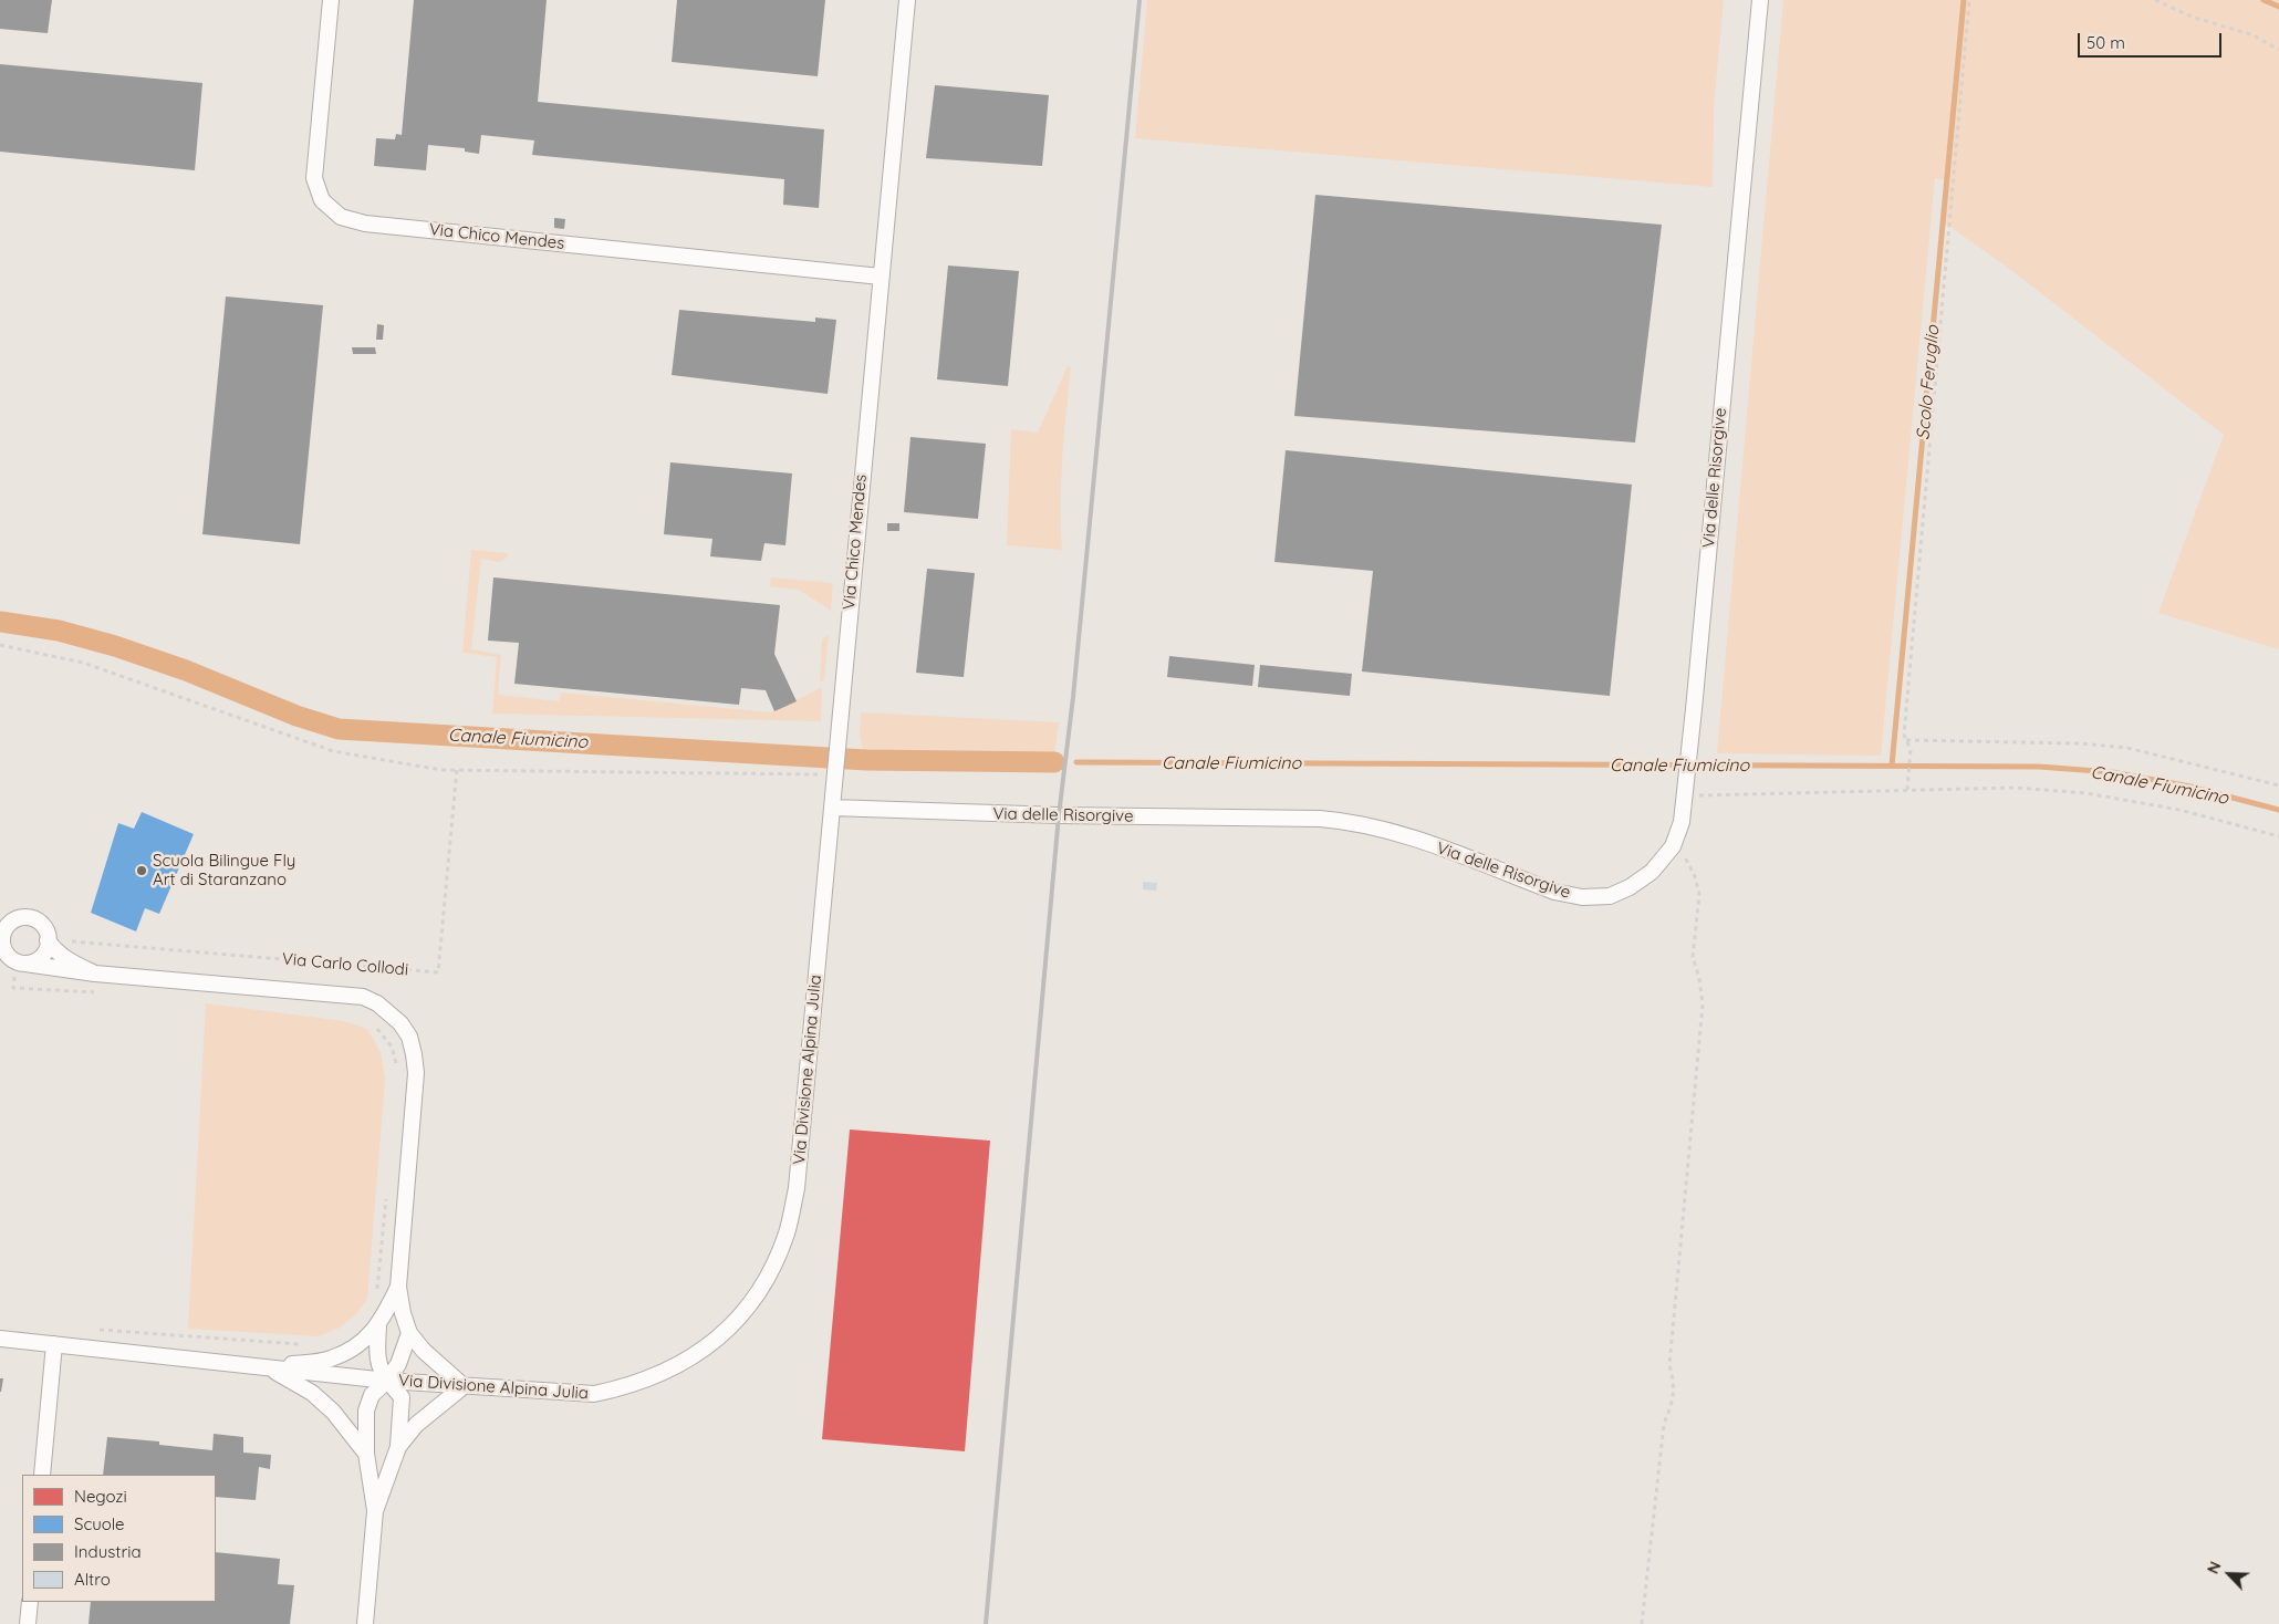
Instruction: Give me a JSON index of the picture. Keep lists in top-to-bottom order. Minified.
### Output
{"streets":{"street":["Via Chico Mendes","Via delle Risorgive","Via Carlo Collodi","Via Divisione Alpina Julia"]},"crossings":[["Via Chico Mendes","Via delle Risorgive"],["Via Chico Mendes","Via Divisione Alpina Julia"],["Via delle Risorgive","Via Divisione Alpina Julia"],["Via Carlo Collodi","Via Divisione Alpina Julia"]],"water":["Scolo Feruglio","Canale Fiumicino"],"places":["Scuola Bilingue Fly Art di Staranzano"],"legend":["Negozi","Scuole","Industria","Altro"],"scale_bar":"50 m","north":"top left"}
